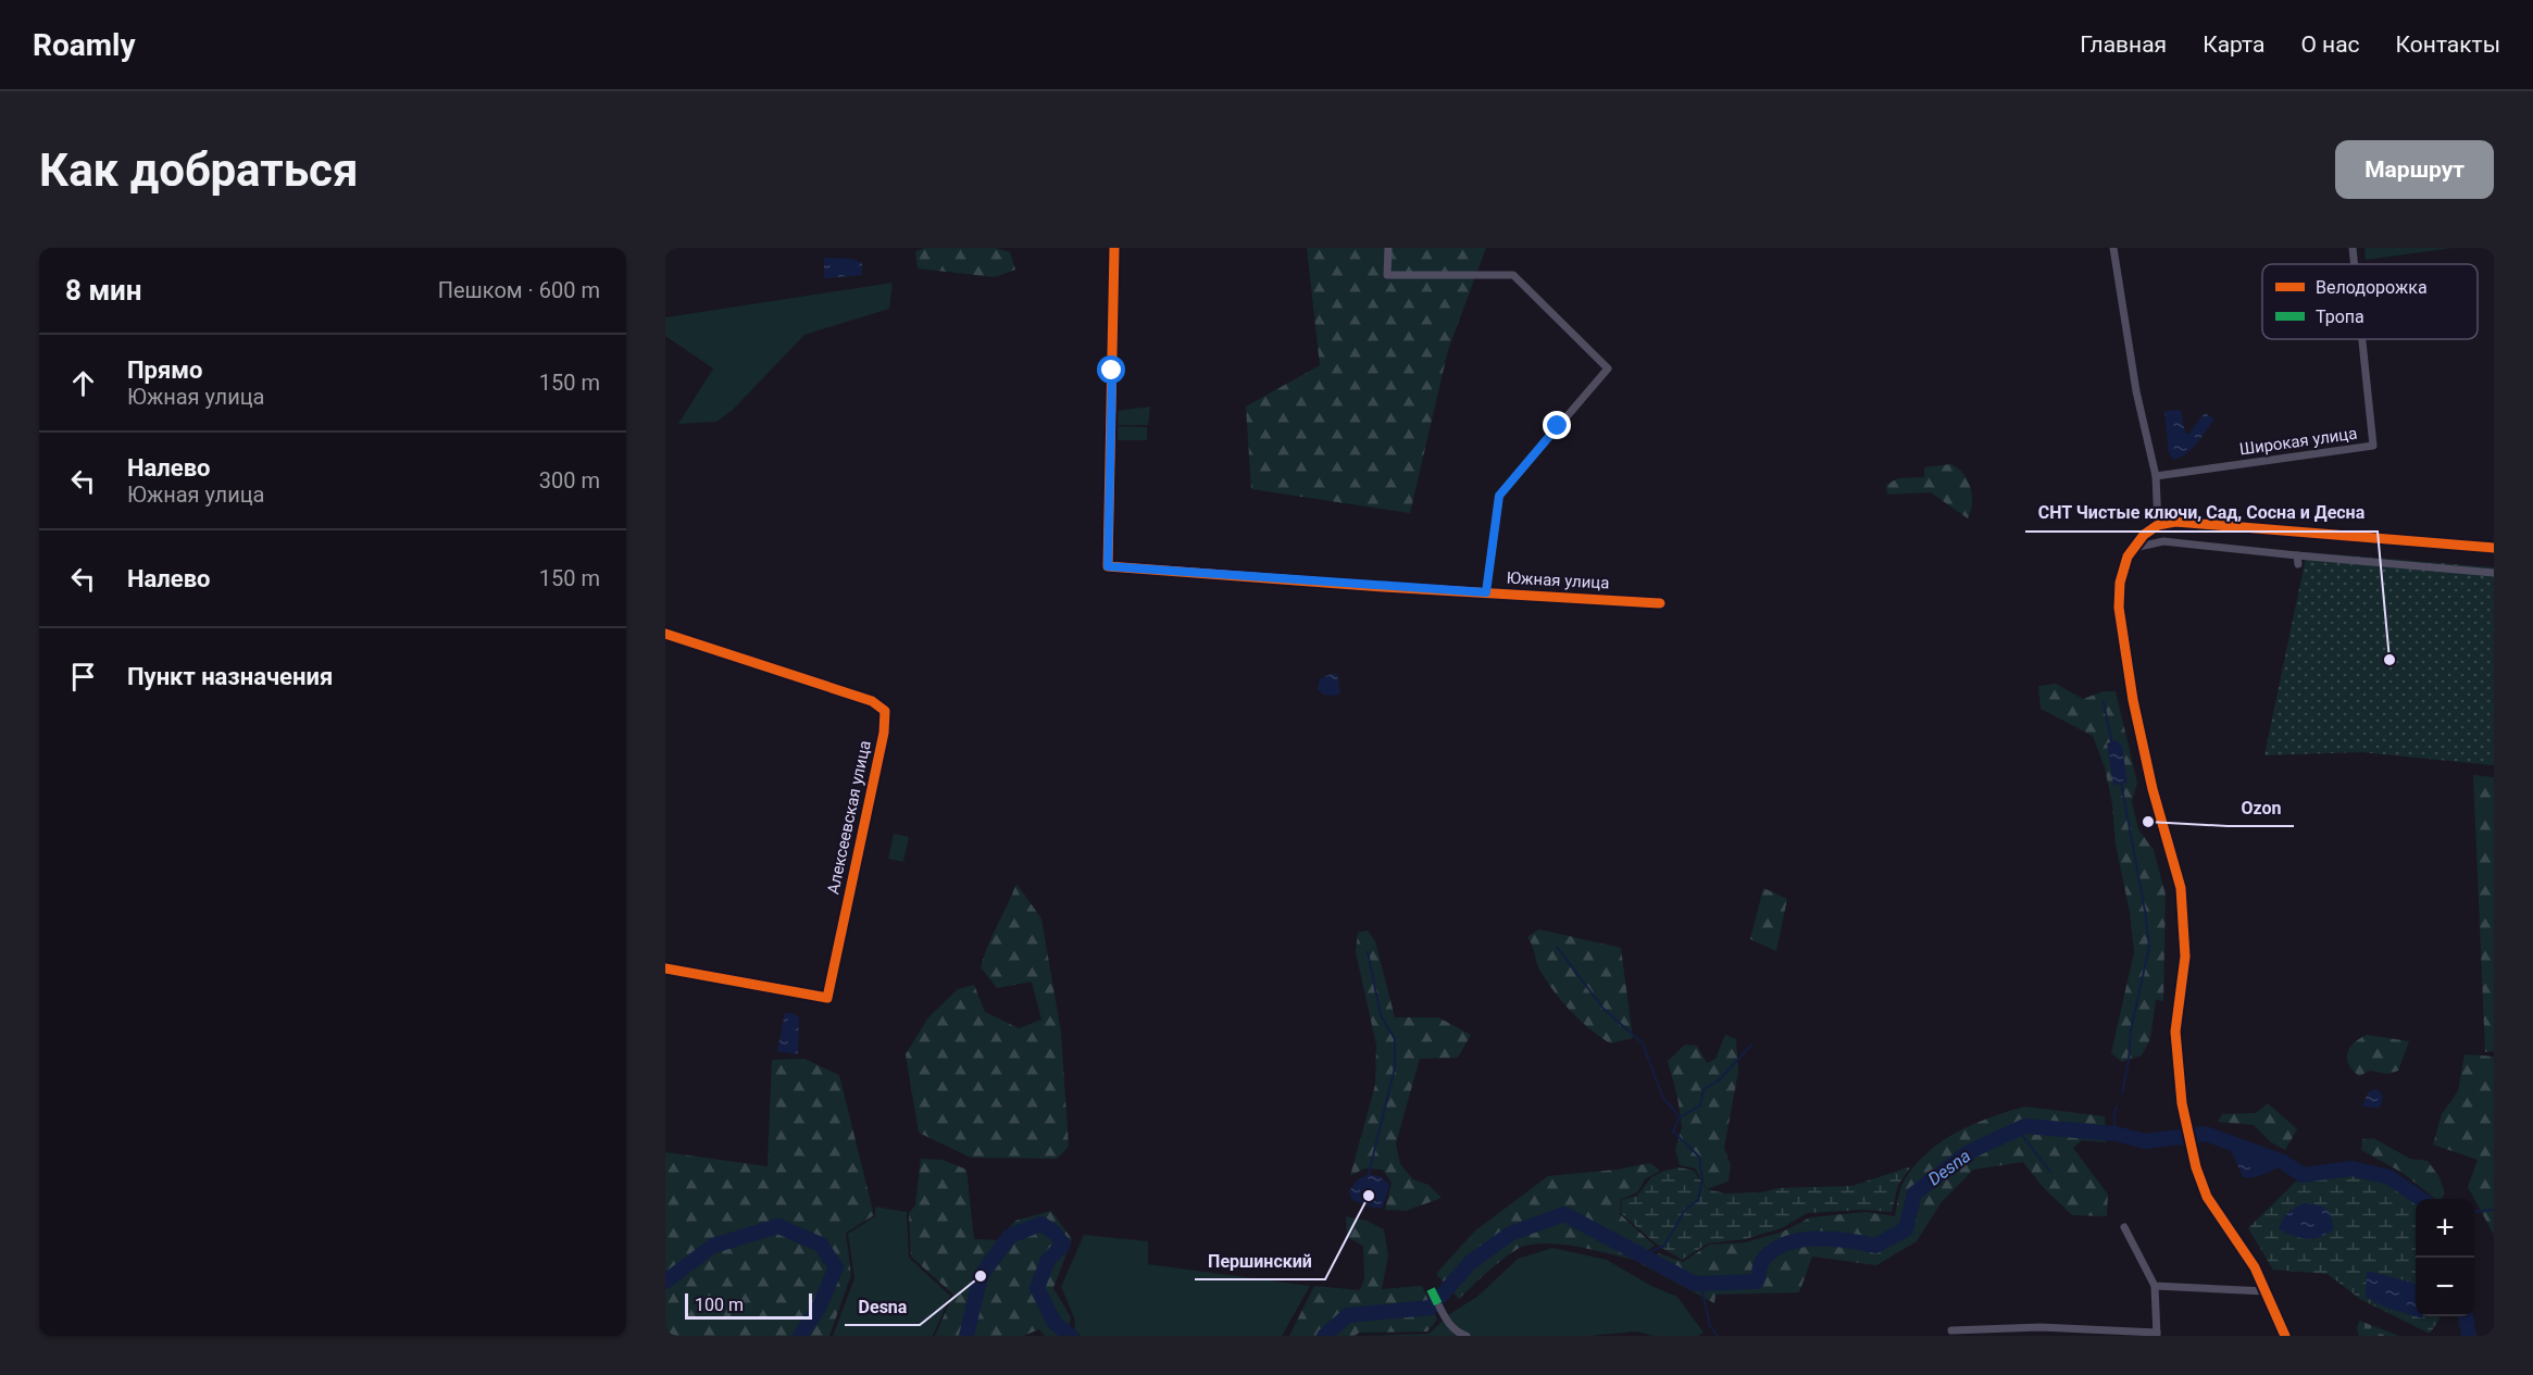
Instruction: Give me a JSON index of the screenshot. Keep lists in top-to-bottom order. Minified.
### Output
{"streets":{"street":["Широкая улица","Южная улица","Алексеевская улица"]},"water":["Desna"],"places":["СНТ Чистые ключи, Сад, Сосна и Десна","Ozon","Першинский","Desna"],"legend":["Велодорожка","Тропа"],"scale_bar":"100 m","page":{"header":"Roamly","nav":["Главная","Карта","О нас","Контакты"],"buttons":"Маршрут","title":"Как добраться","heading":["8 мин","Пешком · 600 m"],"list":[["Прямо","Южная улица","150 m"],["Налево","Южная улица","300 m"],["Налево","150 m"],"Пункт назначения"],"map_buttons":["+","−"],"scale":"100 m"}}
